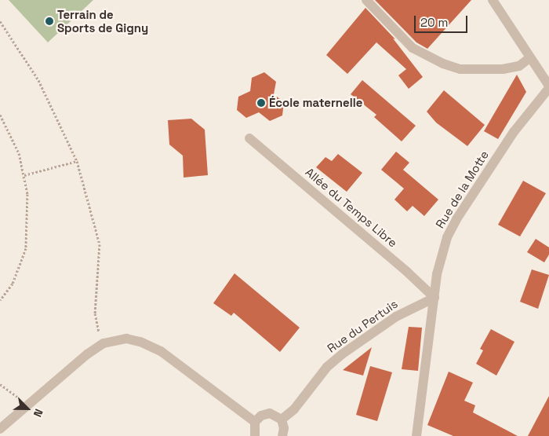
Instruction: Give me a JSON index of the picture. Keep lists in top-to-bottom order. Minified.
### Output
{"streets":{"street":["Rue de la Motte","Allée du Temps Libre","Rue du Pertuis"]},"crossings":[["Rue de la Motte","Allée du Temps Libre"],["Rue de la Motte","Rue du Pertuis"],["Allée du Temps Libre","Rue du Pertuis"]],"places":["Terrain de Sports de Gigny","École maternelle"],"scale_bar":"20 m","north":"bottom right"}
